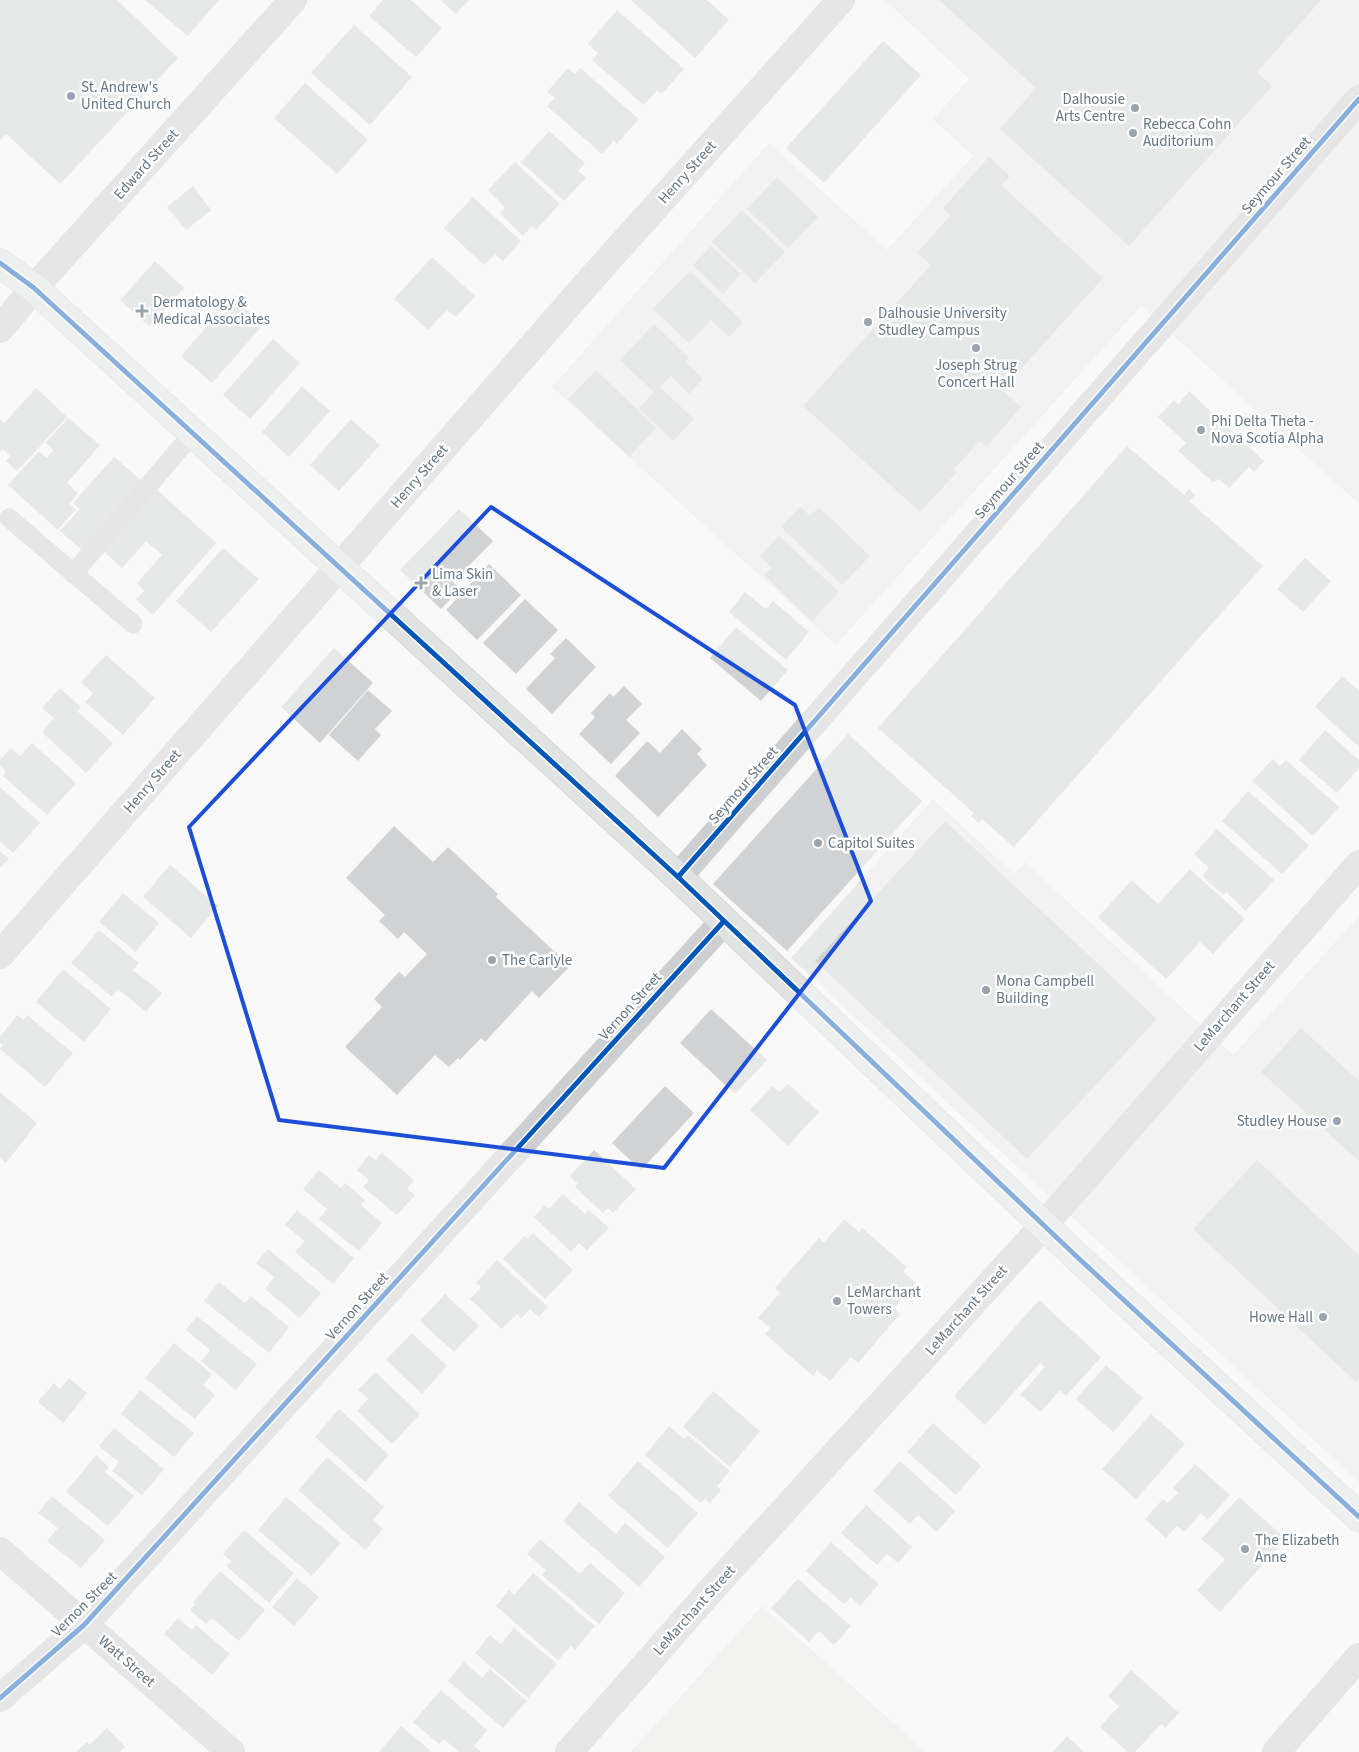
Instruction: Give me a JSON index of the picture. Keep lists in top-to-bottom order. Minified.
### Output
{"streets":{"street":["Edward Street","Henry Street","Seymour Street","Vernon Street","LeMarchant Street","Watt Street"]},"crossings":[["Vernon Street","Watt Street"]],"places":{"other":["St. Andrew's United Church","Dalhousie Arts Centre","Rebecca Cohn Auditorium","Dalhousie University Studley Campus","Joseph Strug Concert Hall","Phi Delta Theta - Nova Scotia Alpha","Capitol Suites","The Carlyle","Mona Campbell Building","Studley House","LeMarchant Towers","Howe Hall","The Elizabeth Anne"],"health":["Dermatology & Medical Associates","Lima Skin & Laser"]}}
